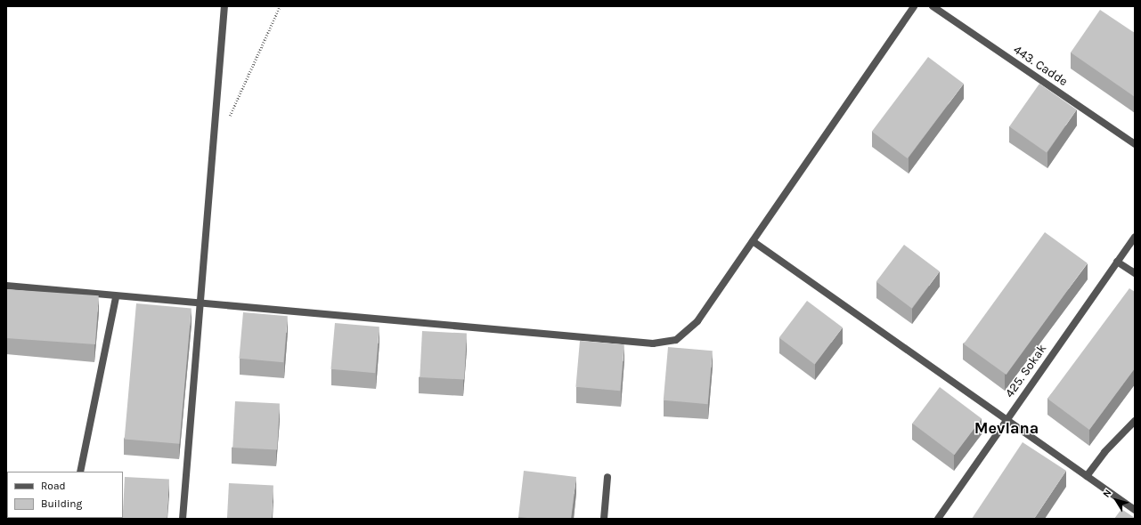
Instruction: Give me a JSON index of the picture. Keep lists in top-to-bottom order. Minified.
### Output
{"streets":{"street":["443. Cadde","425. Sokak"]},"districts":["Mevlana"],"legend":["Road","Building"],"north":"top left"}
